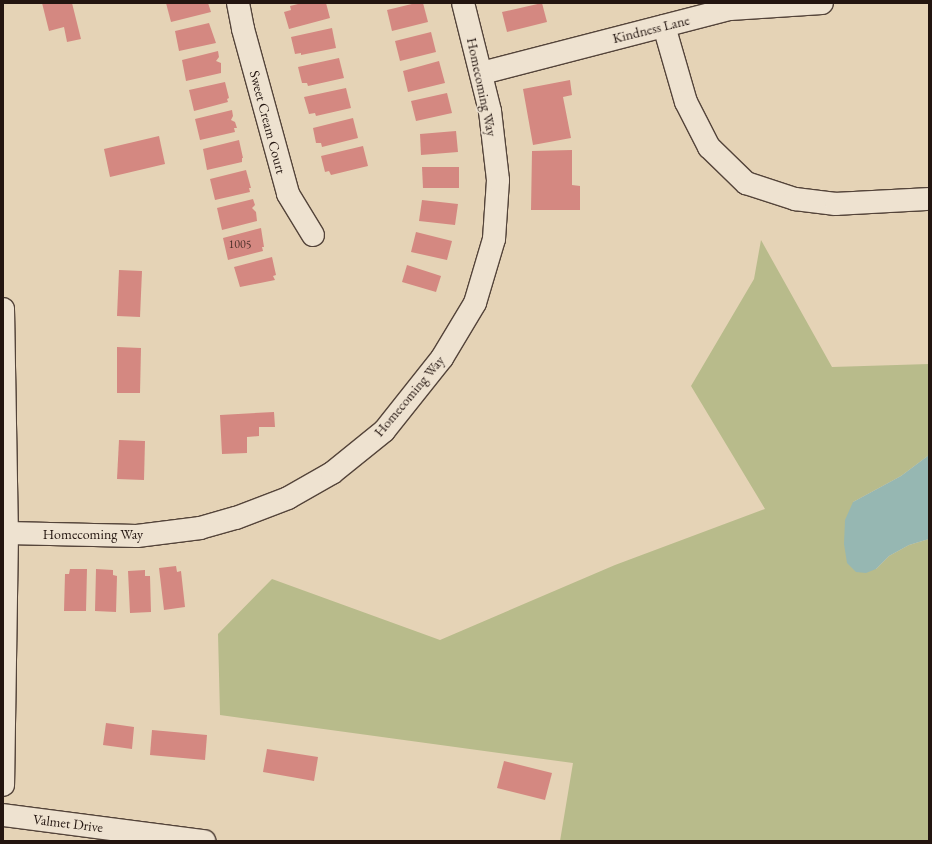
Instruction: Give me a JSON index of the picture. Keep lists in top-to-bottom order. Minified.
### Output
{"streets":{"street":["Kindness Lane","Homecoming Way","Sweet Cream Court","Valmet Drive"]},"crossings":[["Kindness Lane","Homecoming Way"]],"house_numbers":["1005"]}
